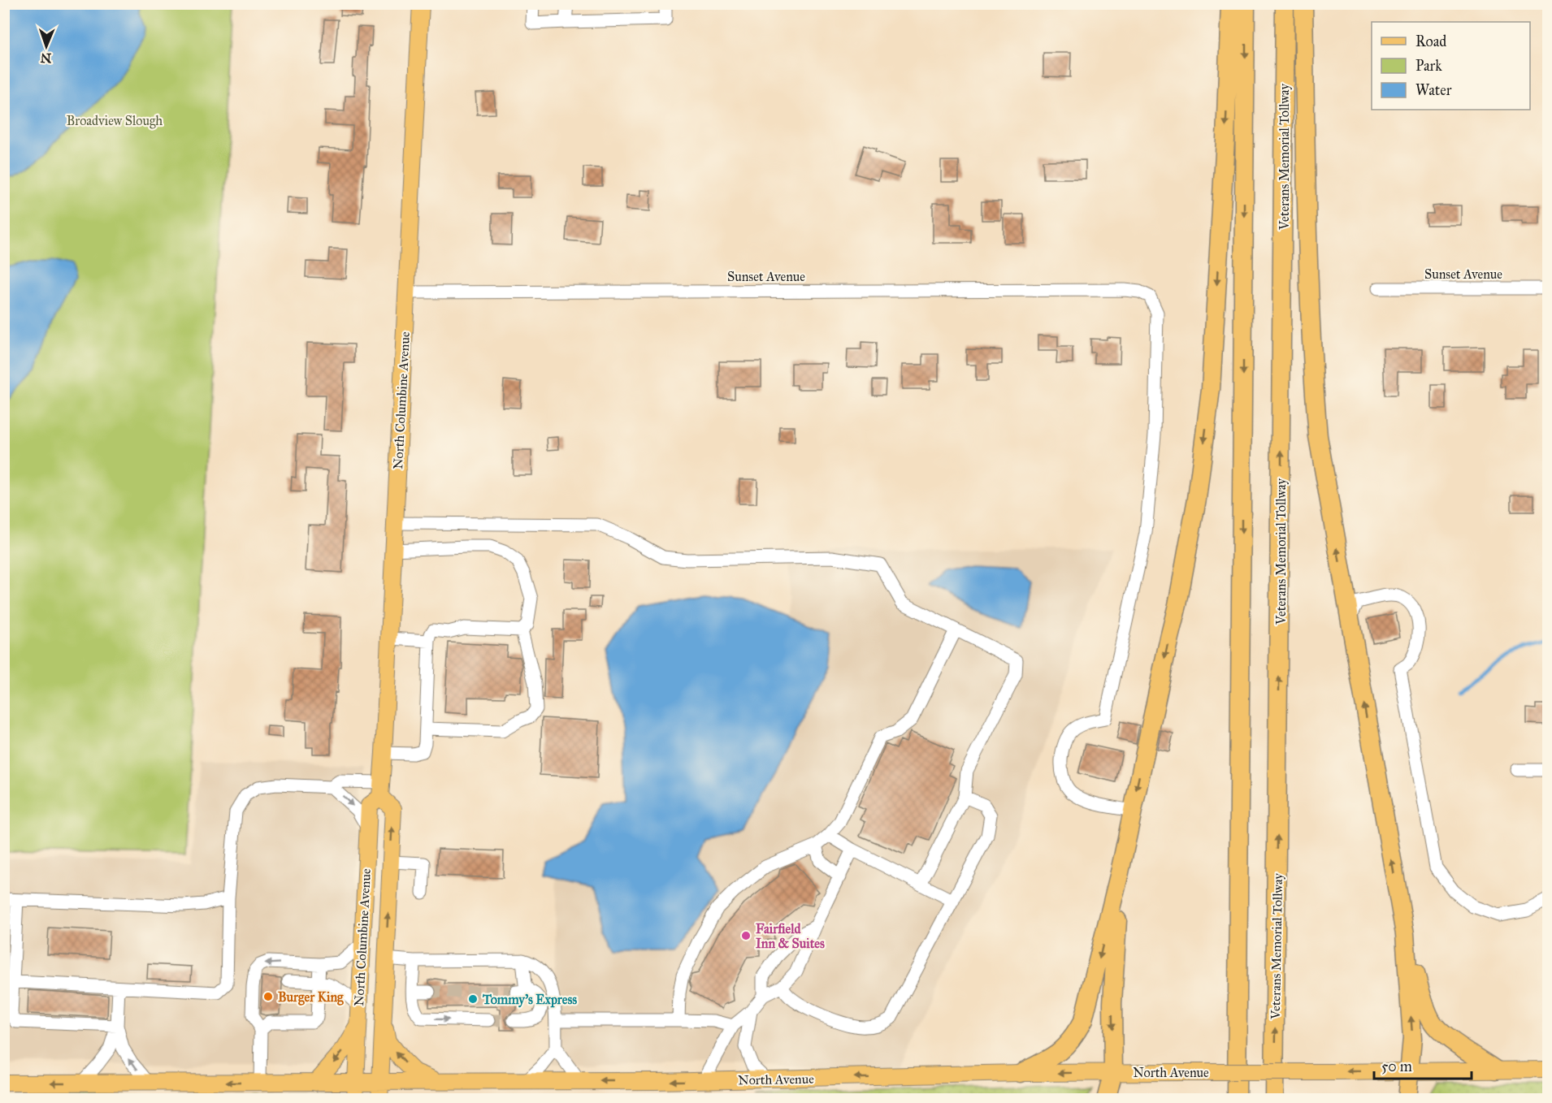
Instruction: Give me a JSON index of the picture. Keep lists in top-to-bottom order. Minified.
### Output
{"streets":{"highway":["Veterans Memorial Tollway"],"main road":["North Columbine Avenue","North Avenue"],"street":["Sunset Avenue"]},"crossings":[["Sunset Avenue","North Columbine Avenue"],["North Columbine Avenue","North Avenue"]],"one_way":["North Avenue"],"parks":["Broadview Slough"],"places":["Fairfield Inn & Suites","Burger King","Tommy's Express"],"legend":["Road","Park","Water"],"scale_bar":"50 m","north":"bottom"}
